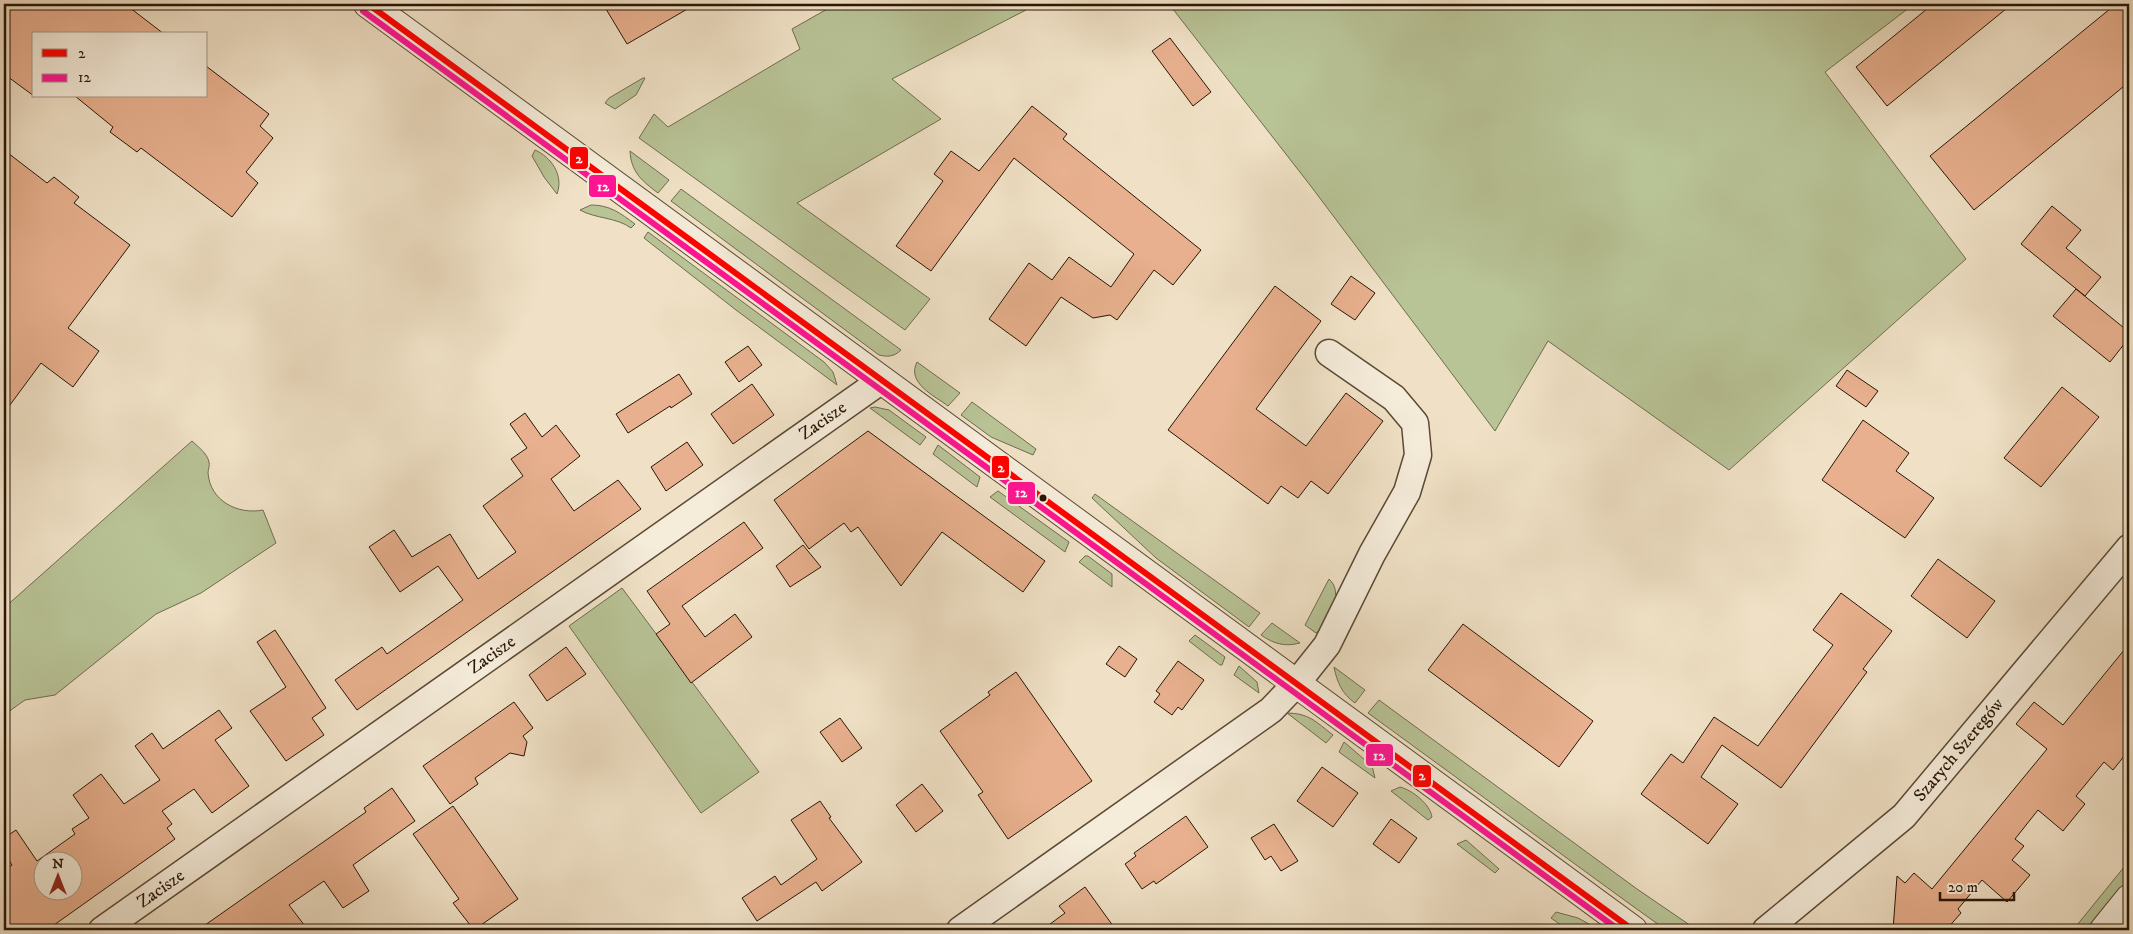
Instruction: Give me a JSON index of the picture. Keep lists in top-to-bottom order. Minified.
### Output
{"streets":{"street":["Zacisze","Szarych Szeregów"]},"lines":["transit line 2","transit line 12"],"legend":["2","12"],"scale_bar":"20 m","north":"top"}
